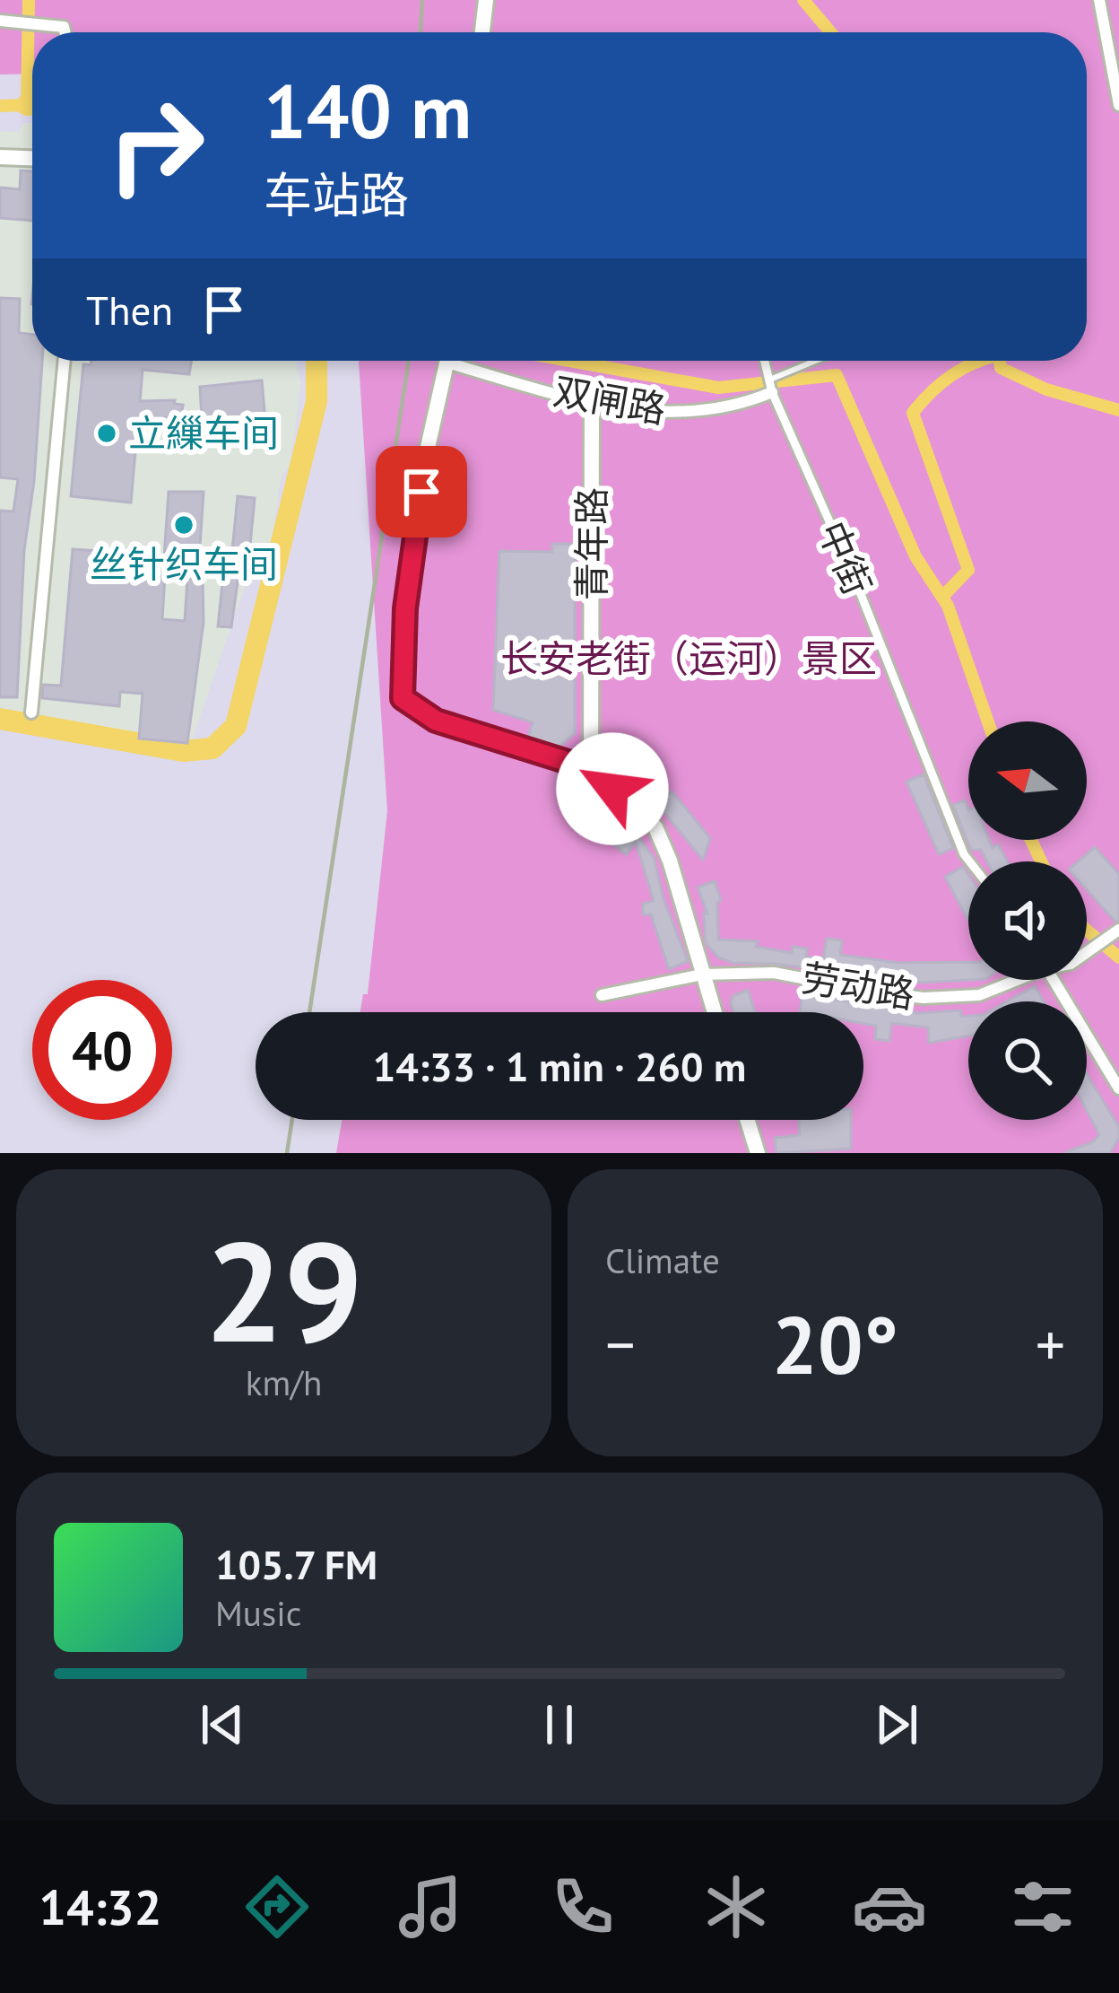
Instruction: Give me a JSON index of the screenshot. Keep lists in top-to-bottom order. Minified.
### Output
{"streets":{"street":["双闸路","青年路","中街","劳动路"]},"crossings":[["双闸路","青年路"],["双闸路","中街"]],"parks":["长安老街（运河）景区"],"places":["立繅车间","丝针织车间"],"north":"left","page":{"turn":["140 m","车站路"],"then":"Then","limit":"40","trip":"14:33 · 1 min · 260 m","tile":[["29","km/h"],"Climate"],"heat":["−","20°","+"],"song":["105.7 FM","Music"],"tabs":"14:32"}}
